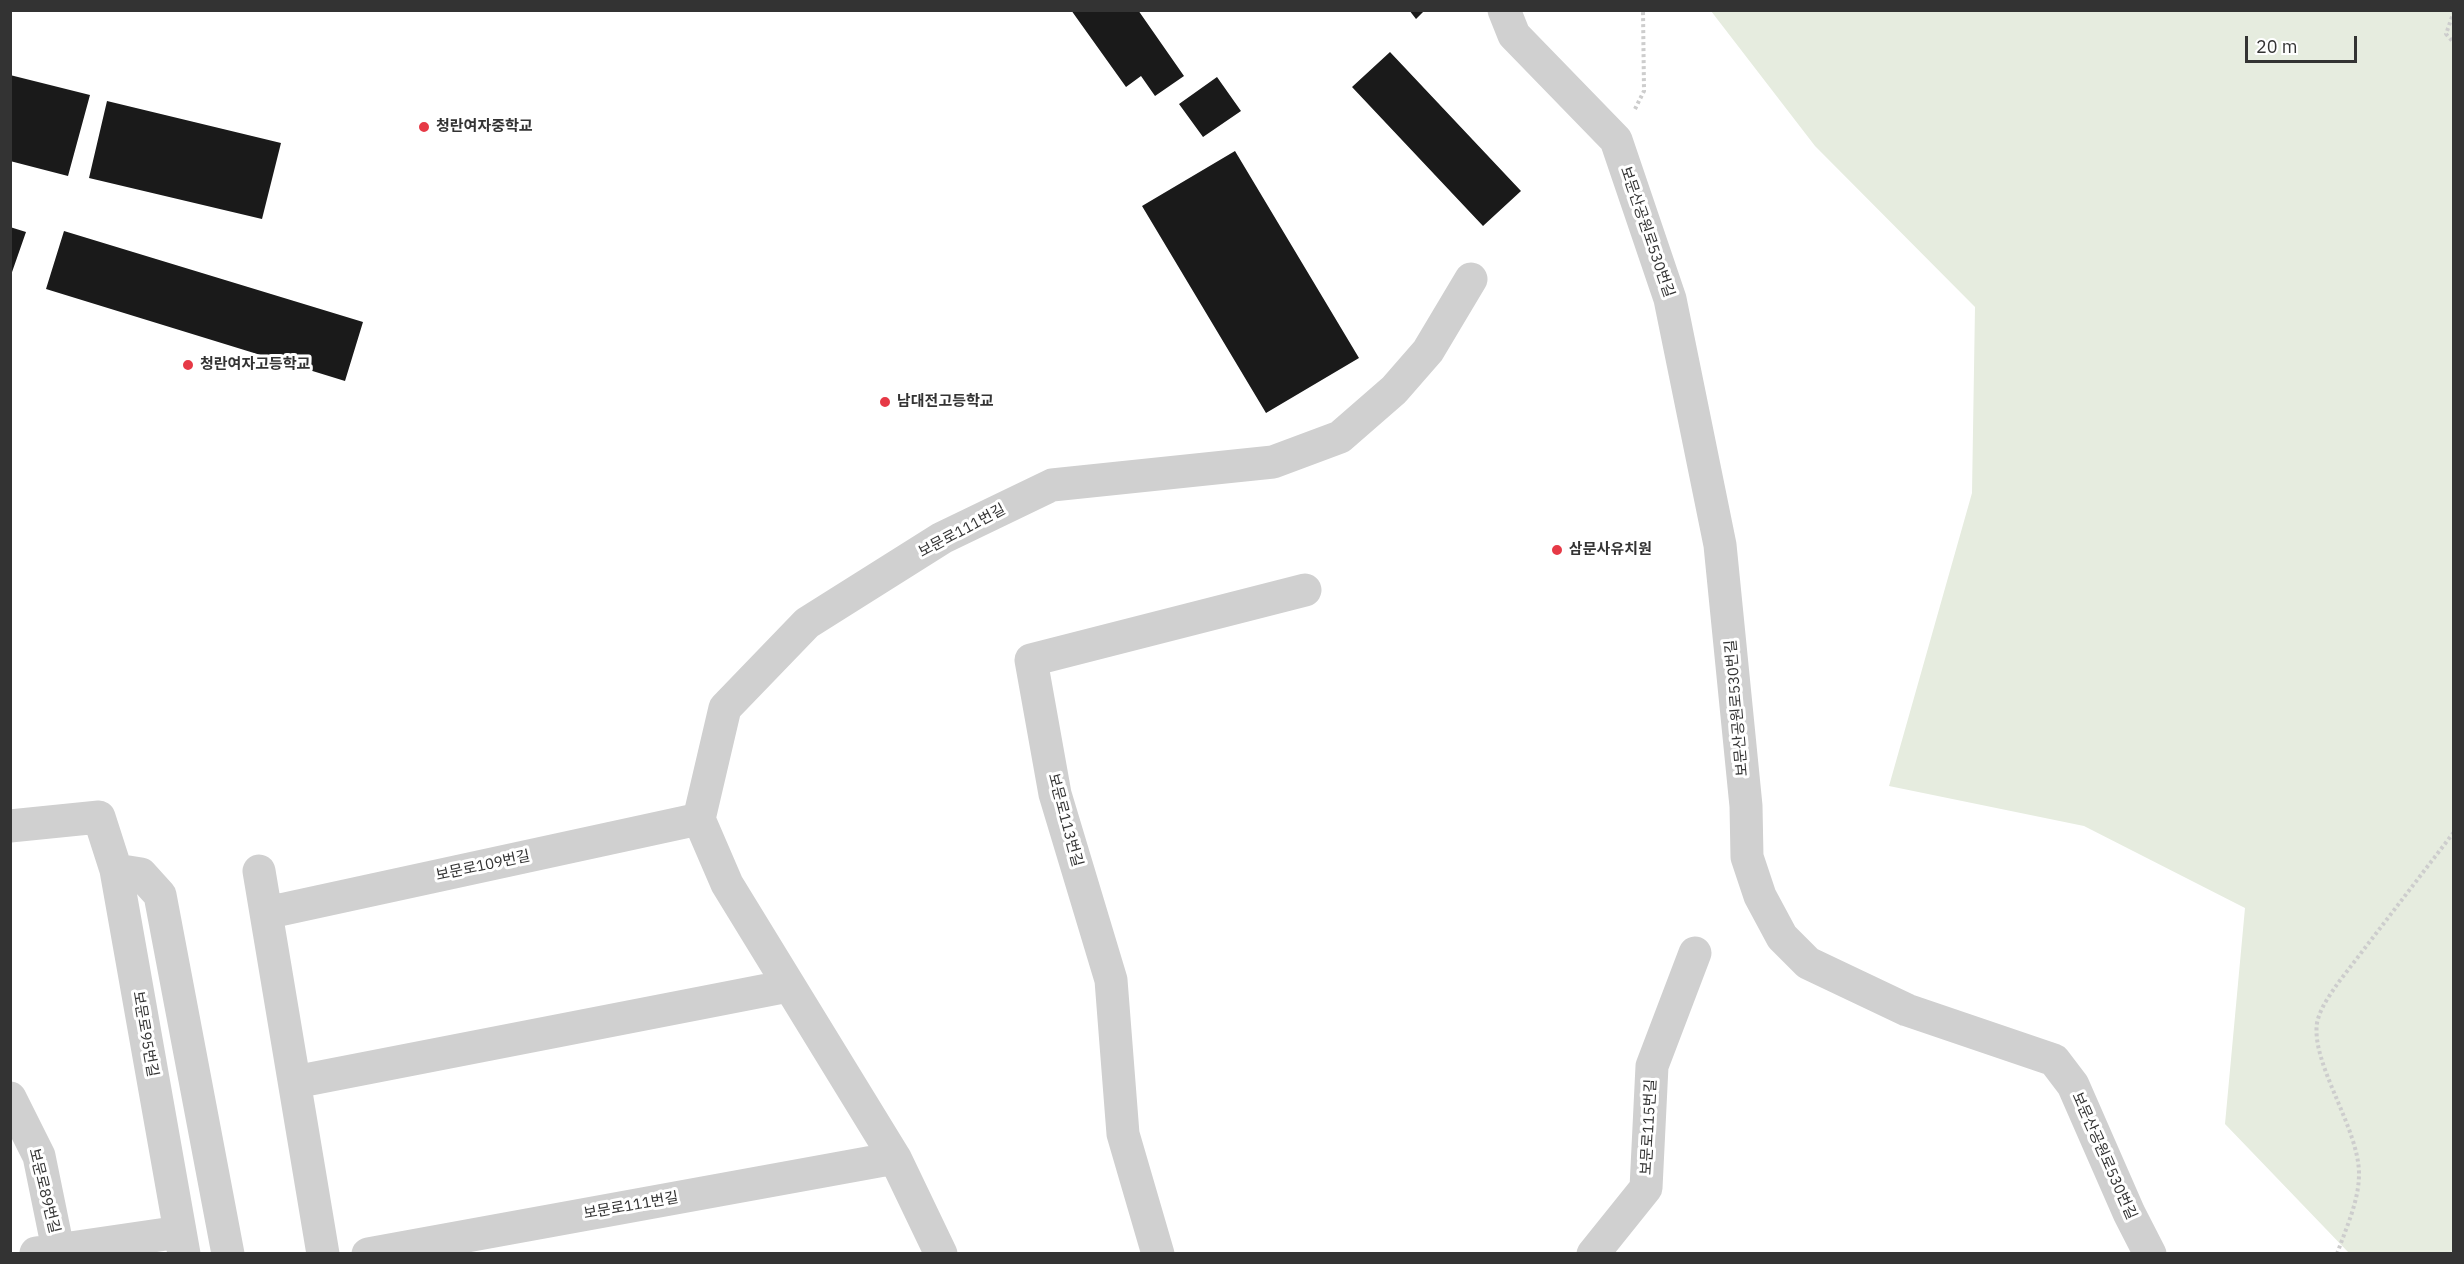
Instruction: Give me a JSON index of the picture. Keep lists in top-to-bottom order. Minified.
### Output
{"streets":{"street":["보문산공원로530번길","보문로111번길","보문로113번길","보문로109번길","보문로95번길","보문로115번길","보문로89번길"]},"crossings":[["보문로111번길","보문로109번길"]],"places":["청란여자중학교","청란여자고등학교","남대전고등학교","삼문사유치원"],"scale_bar":"20 m"}
